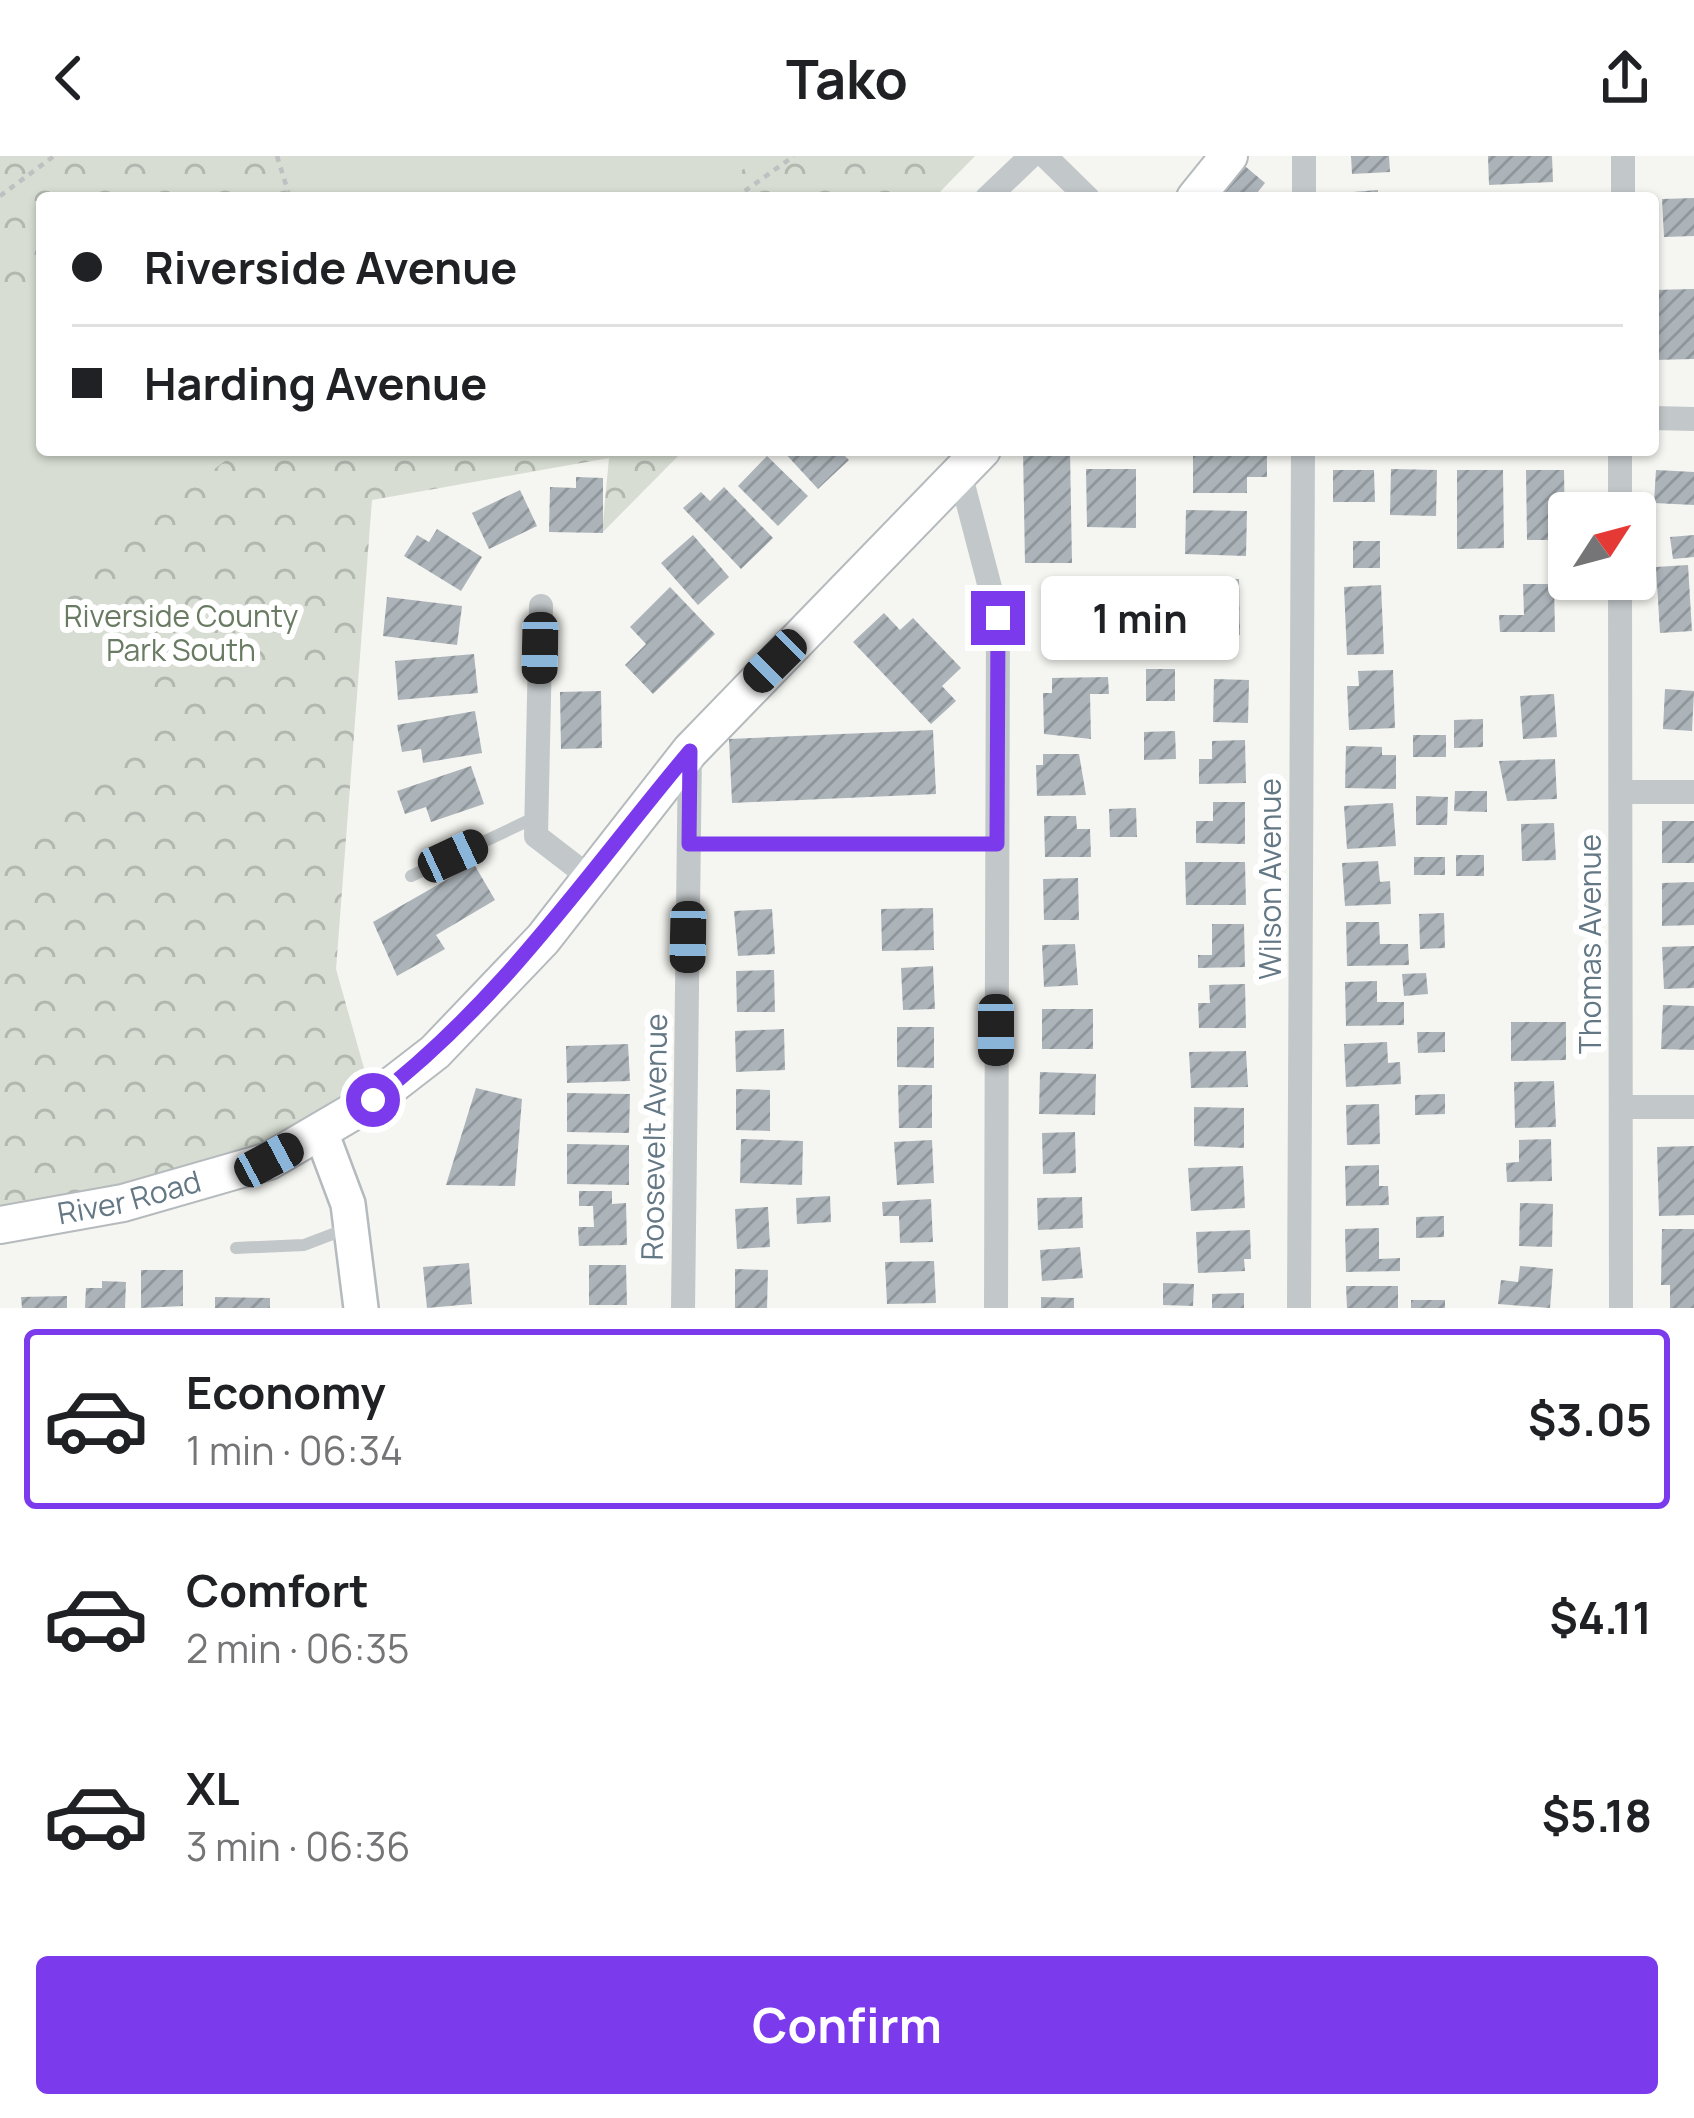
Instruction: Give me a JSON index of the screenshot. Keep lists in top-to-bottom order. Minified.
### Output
{"streets":{"main road":["River Road"],"street":["Wilson Avenue","Thomas Avenue","Roosevelt Avenue"]},"crossings":[["Roosevelt Avenue","River Road"]],"parks":["Riverside County Park South"],"north":"top right","page":{"header":"Tako","banner":["Riverside Avenue","Harding Avenue"],"bubble":"1 min","list":[{"name":"Economy","note":"1 min · 06:34","value":"$3.05"},{"name":"Comfort","note":"2 min · 06:35","value":"$4.11"},{"name":"XL","note":"3 min · 06:36","value":"$5.18"}],"buttons":"Confirm"}}
